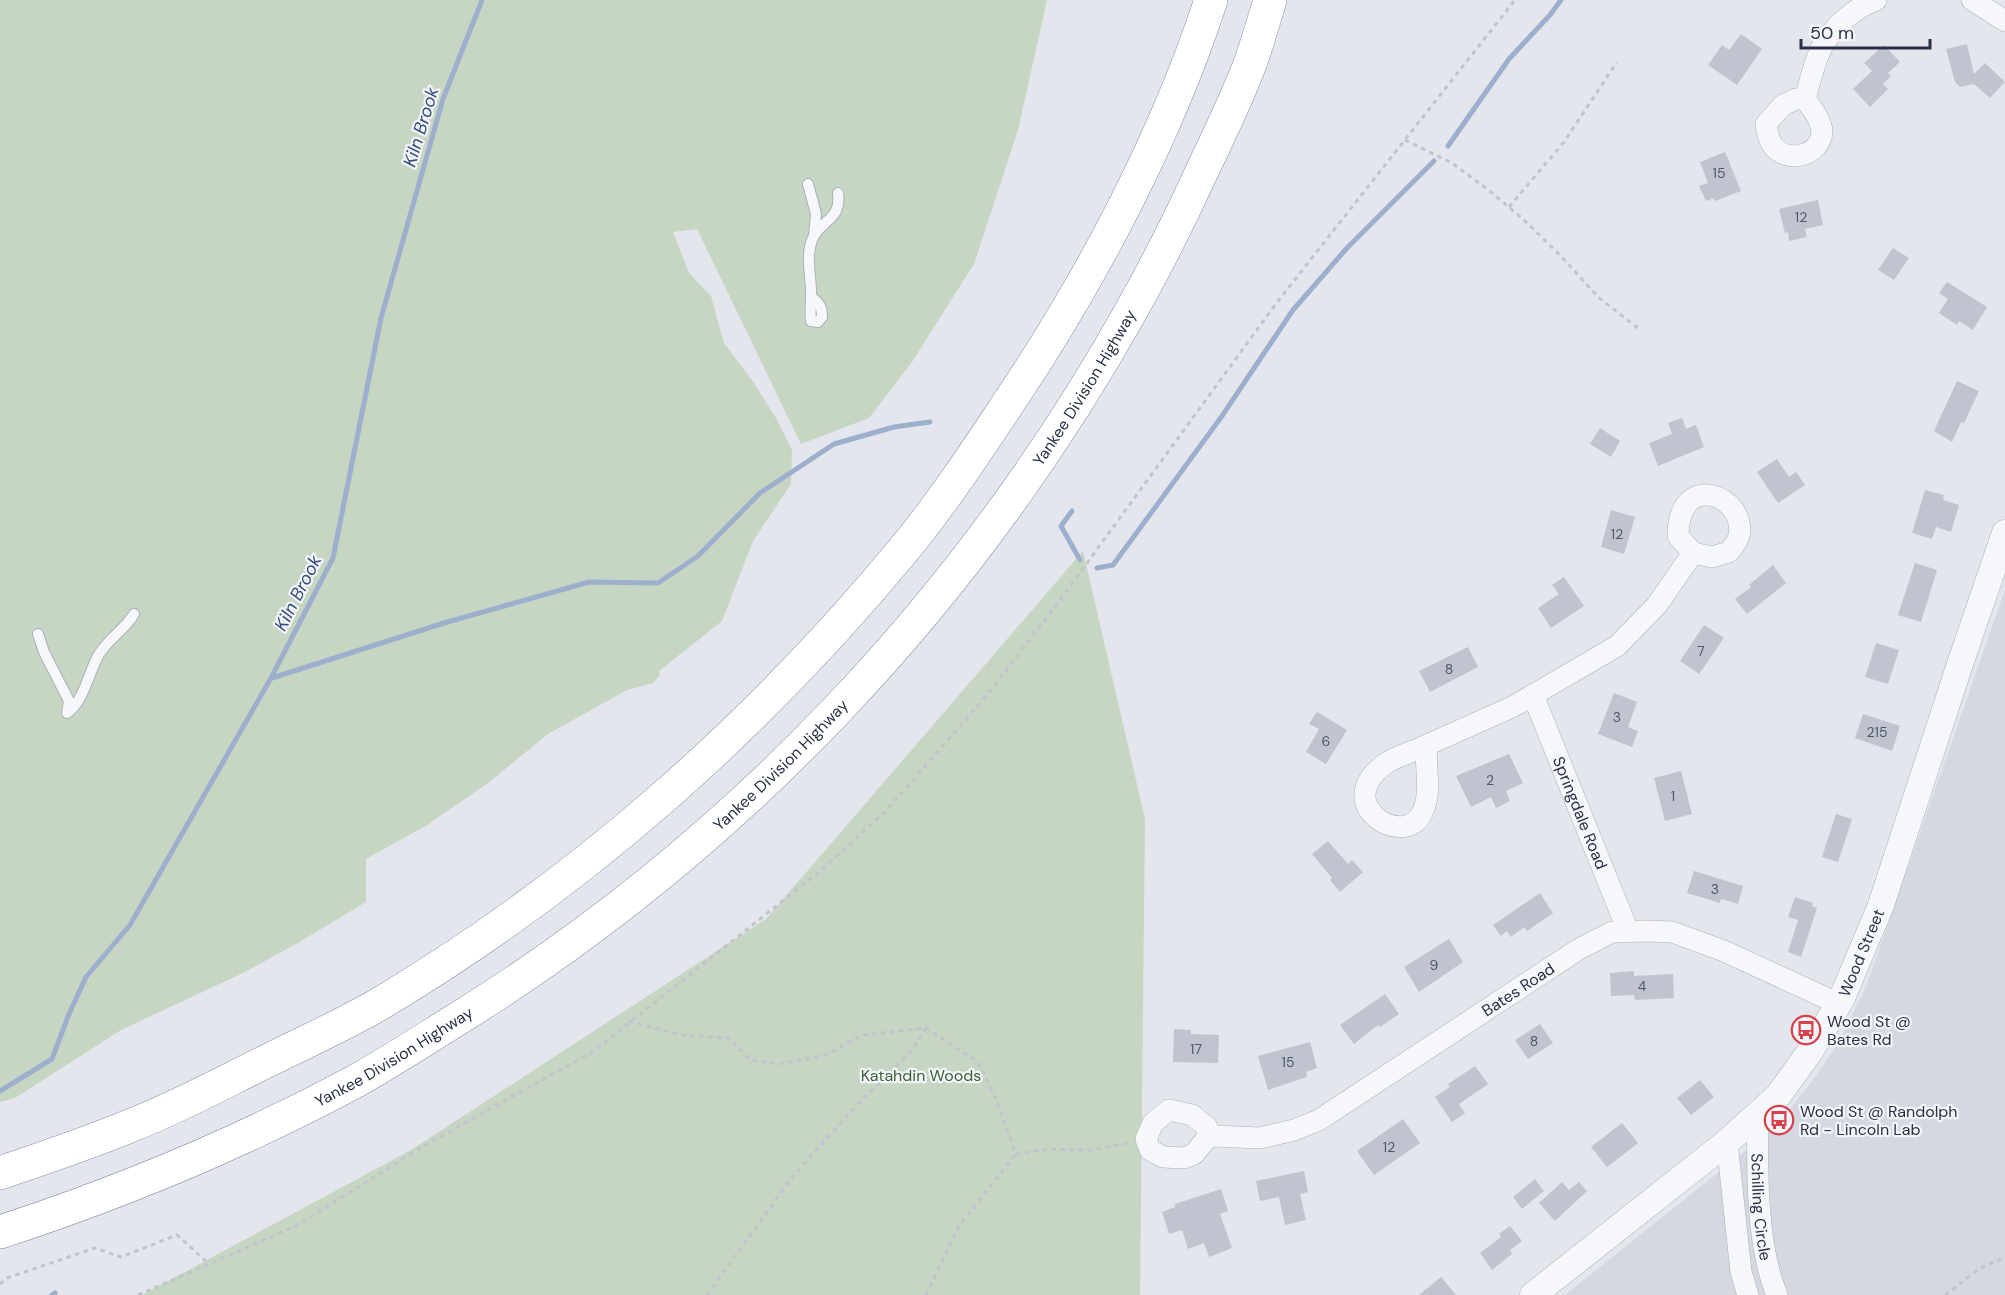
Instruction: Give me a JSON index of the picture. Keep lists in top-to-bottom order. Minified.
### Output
{"streets":{"highway":["Yankee Division Highway"],"street":["Springdale Road","Wood Street","Bates Road","Schilling Circle"]},"crossings":[["Springdale Road","Bates Road"],["Wood Street","Bates Road"],["Wood Street","Schilling Circle"]],"water":["Kiln Brook"],"parks":["Katahdin Woods"],"places":{"bus stop":["Wood St @ Bates Rd","Wood St @ Randolph Rd - Lincoln Lab"]},"house_numbers":["15","12","12","7","8","3","215","6","2","1","3","9","4","8","17","15","12"],"scale_bar":"50 m"}
